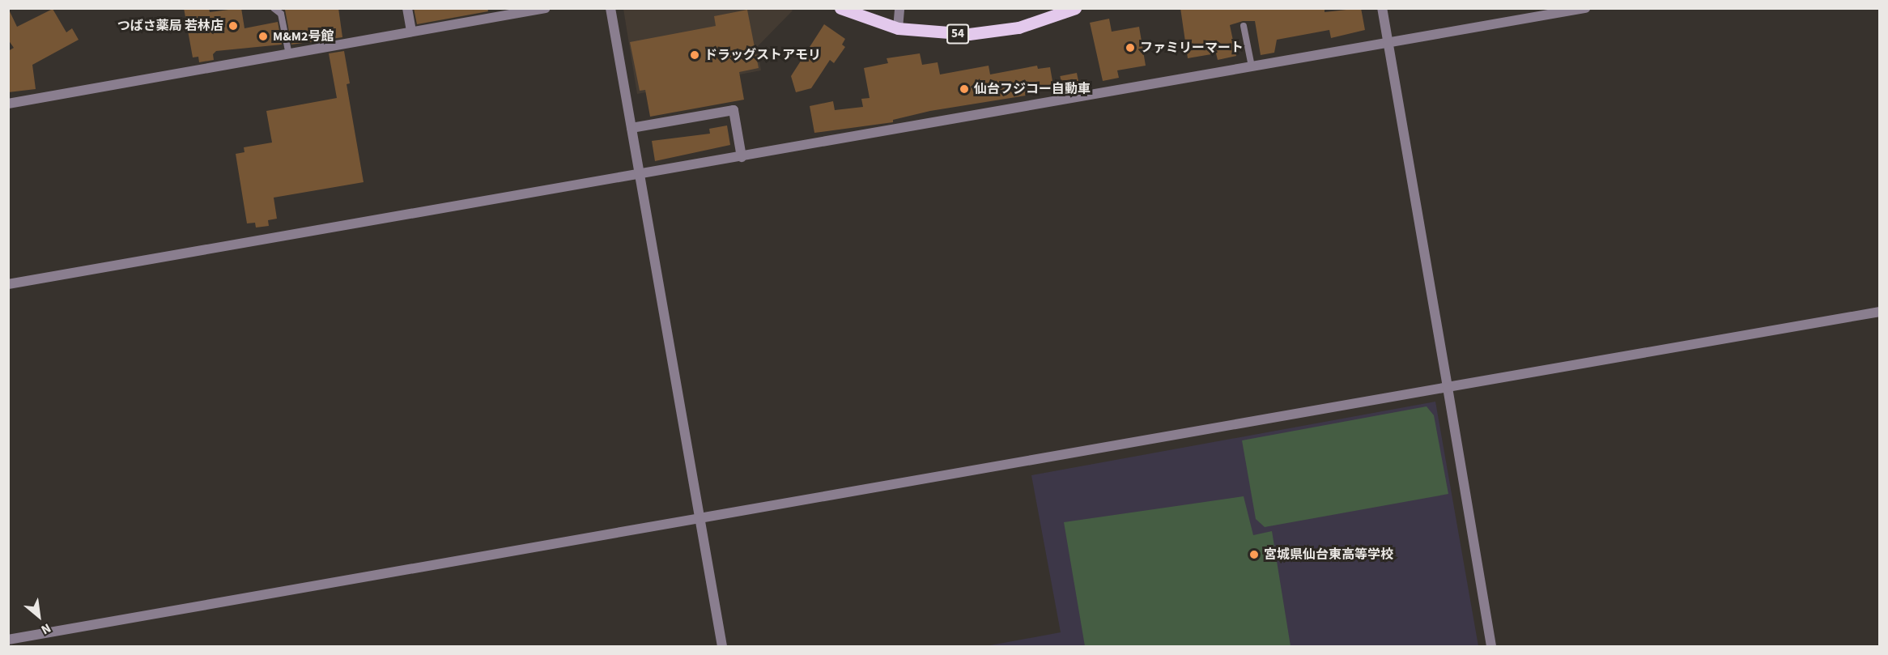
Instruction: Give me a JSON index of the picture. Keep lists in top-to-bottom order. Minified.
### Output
{"streets":{"main road":["54"]},"places":["つばさ薬局 若林店","M&M2号館","ファミリーマート","ドラッグストアモリ","仙台フジコー自動車","宮城県仙台東高等学校"],"north":"bottom right"}
